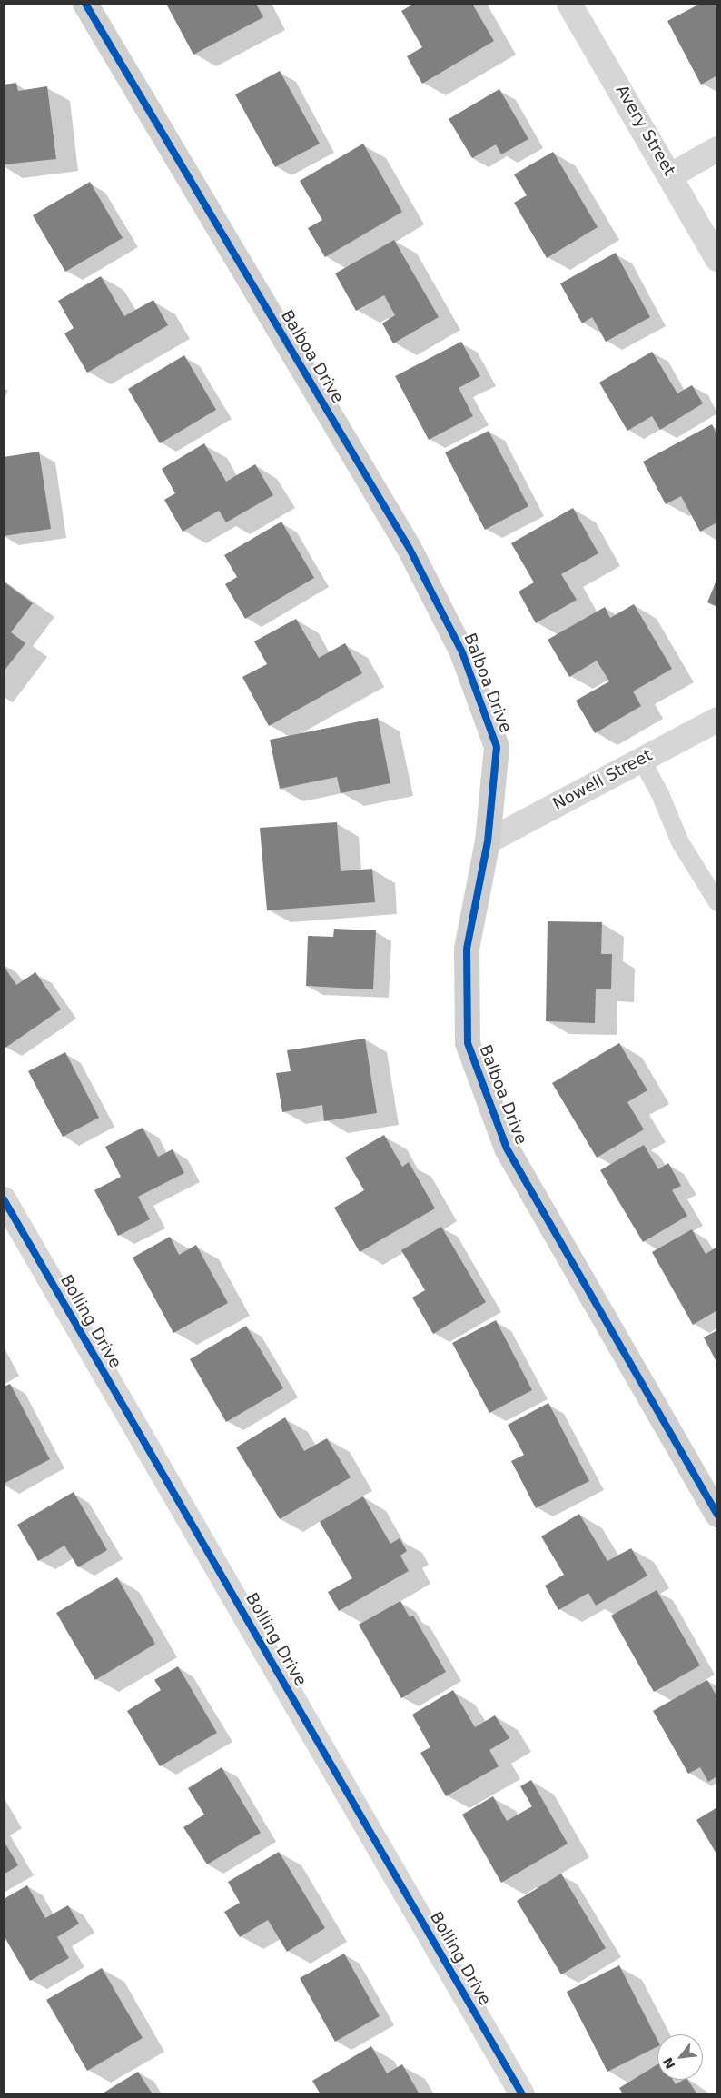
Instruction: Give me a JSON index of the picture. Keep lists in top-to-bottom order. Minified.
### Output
{"streets":{"street":["Avery Street","Balboa Drive","Nowell Street","Bolling Drive"]},"crossings":[["Balboa Drive","Nowell Street"]],"north":"bottom left"}
